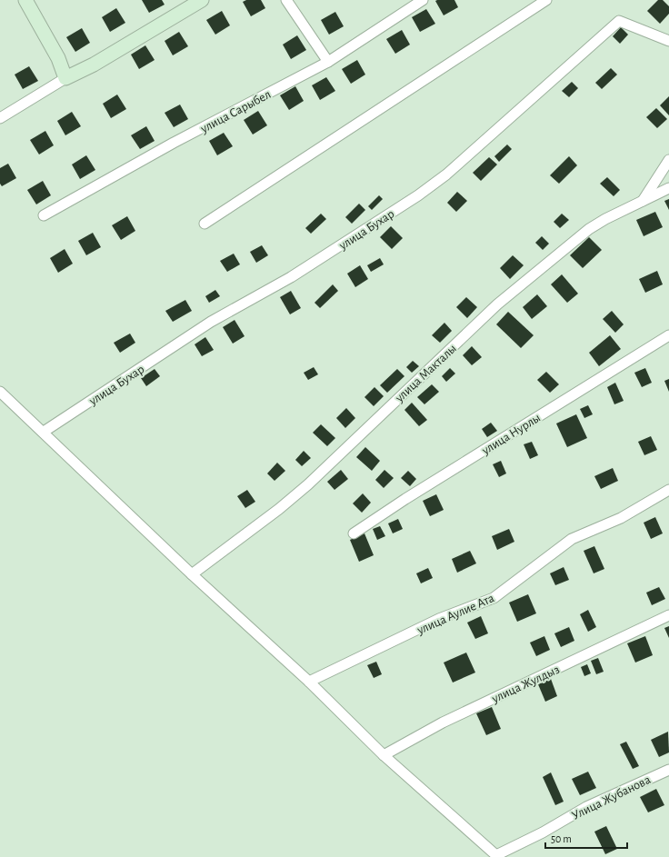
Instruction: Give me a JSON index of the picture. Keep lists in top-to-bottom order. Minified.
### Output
{"streets":{"street":["улица Сарыбел","улица Бухар","улица Макталы","улица Нурлы","улица Аулие Ата","улица Жулдыз","Улица Жубанова"]},"scale_bar":"50 m"}
